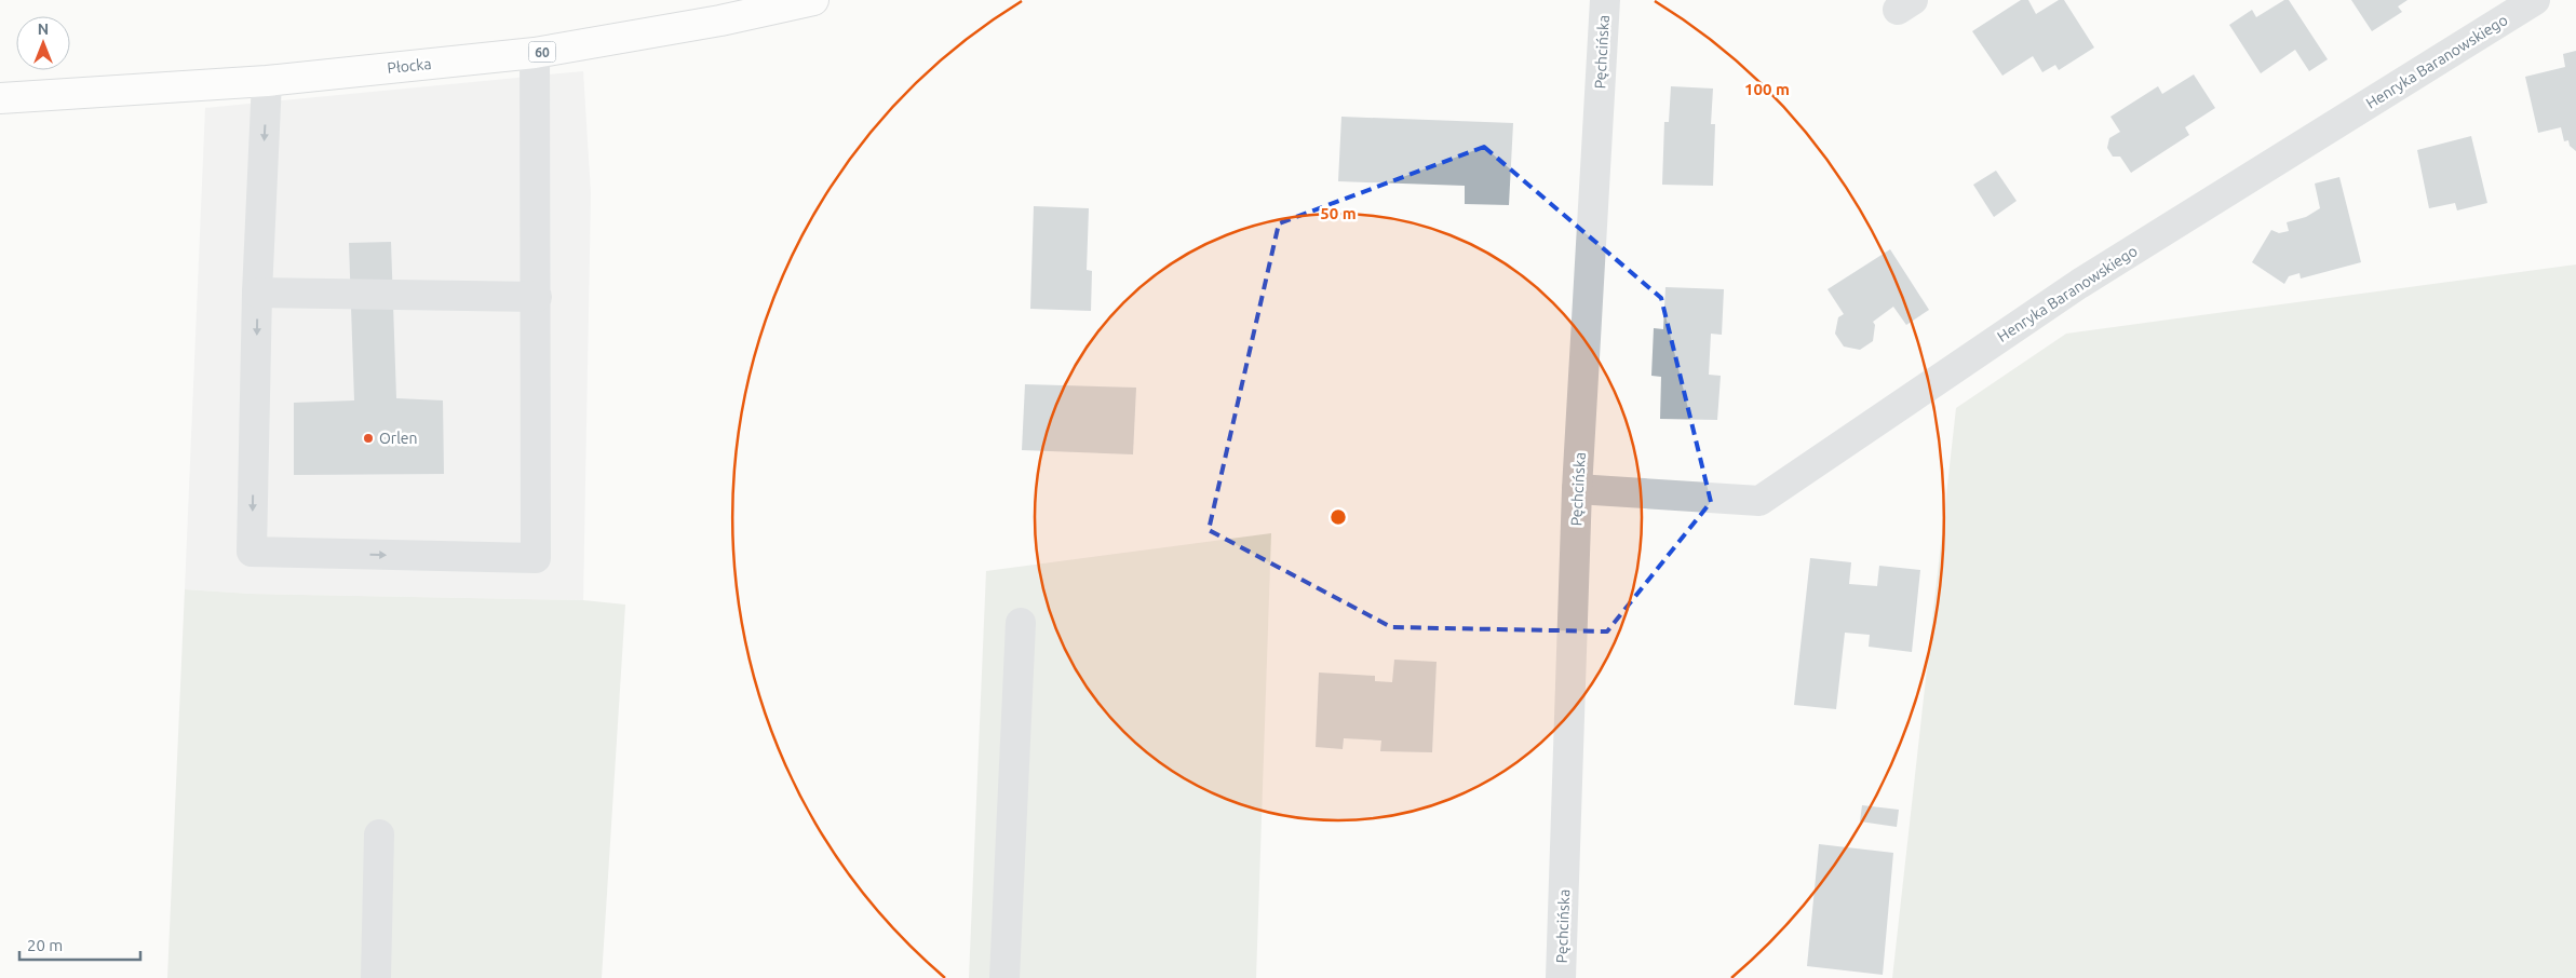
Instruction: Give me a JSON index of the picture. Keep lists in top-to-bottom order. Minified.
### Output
{"streets":{"main road":["60","Płocka"],"street":["Pęchcińska","Henryka Baranowskiego"]},"crossings":[["Pęchcińska","Henryka Baranowskiego"]],"places":["Orlen"],"scale_bar":"20 m","north":"top","rings":["100 m","50 m"]}
